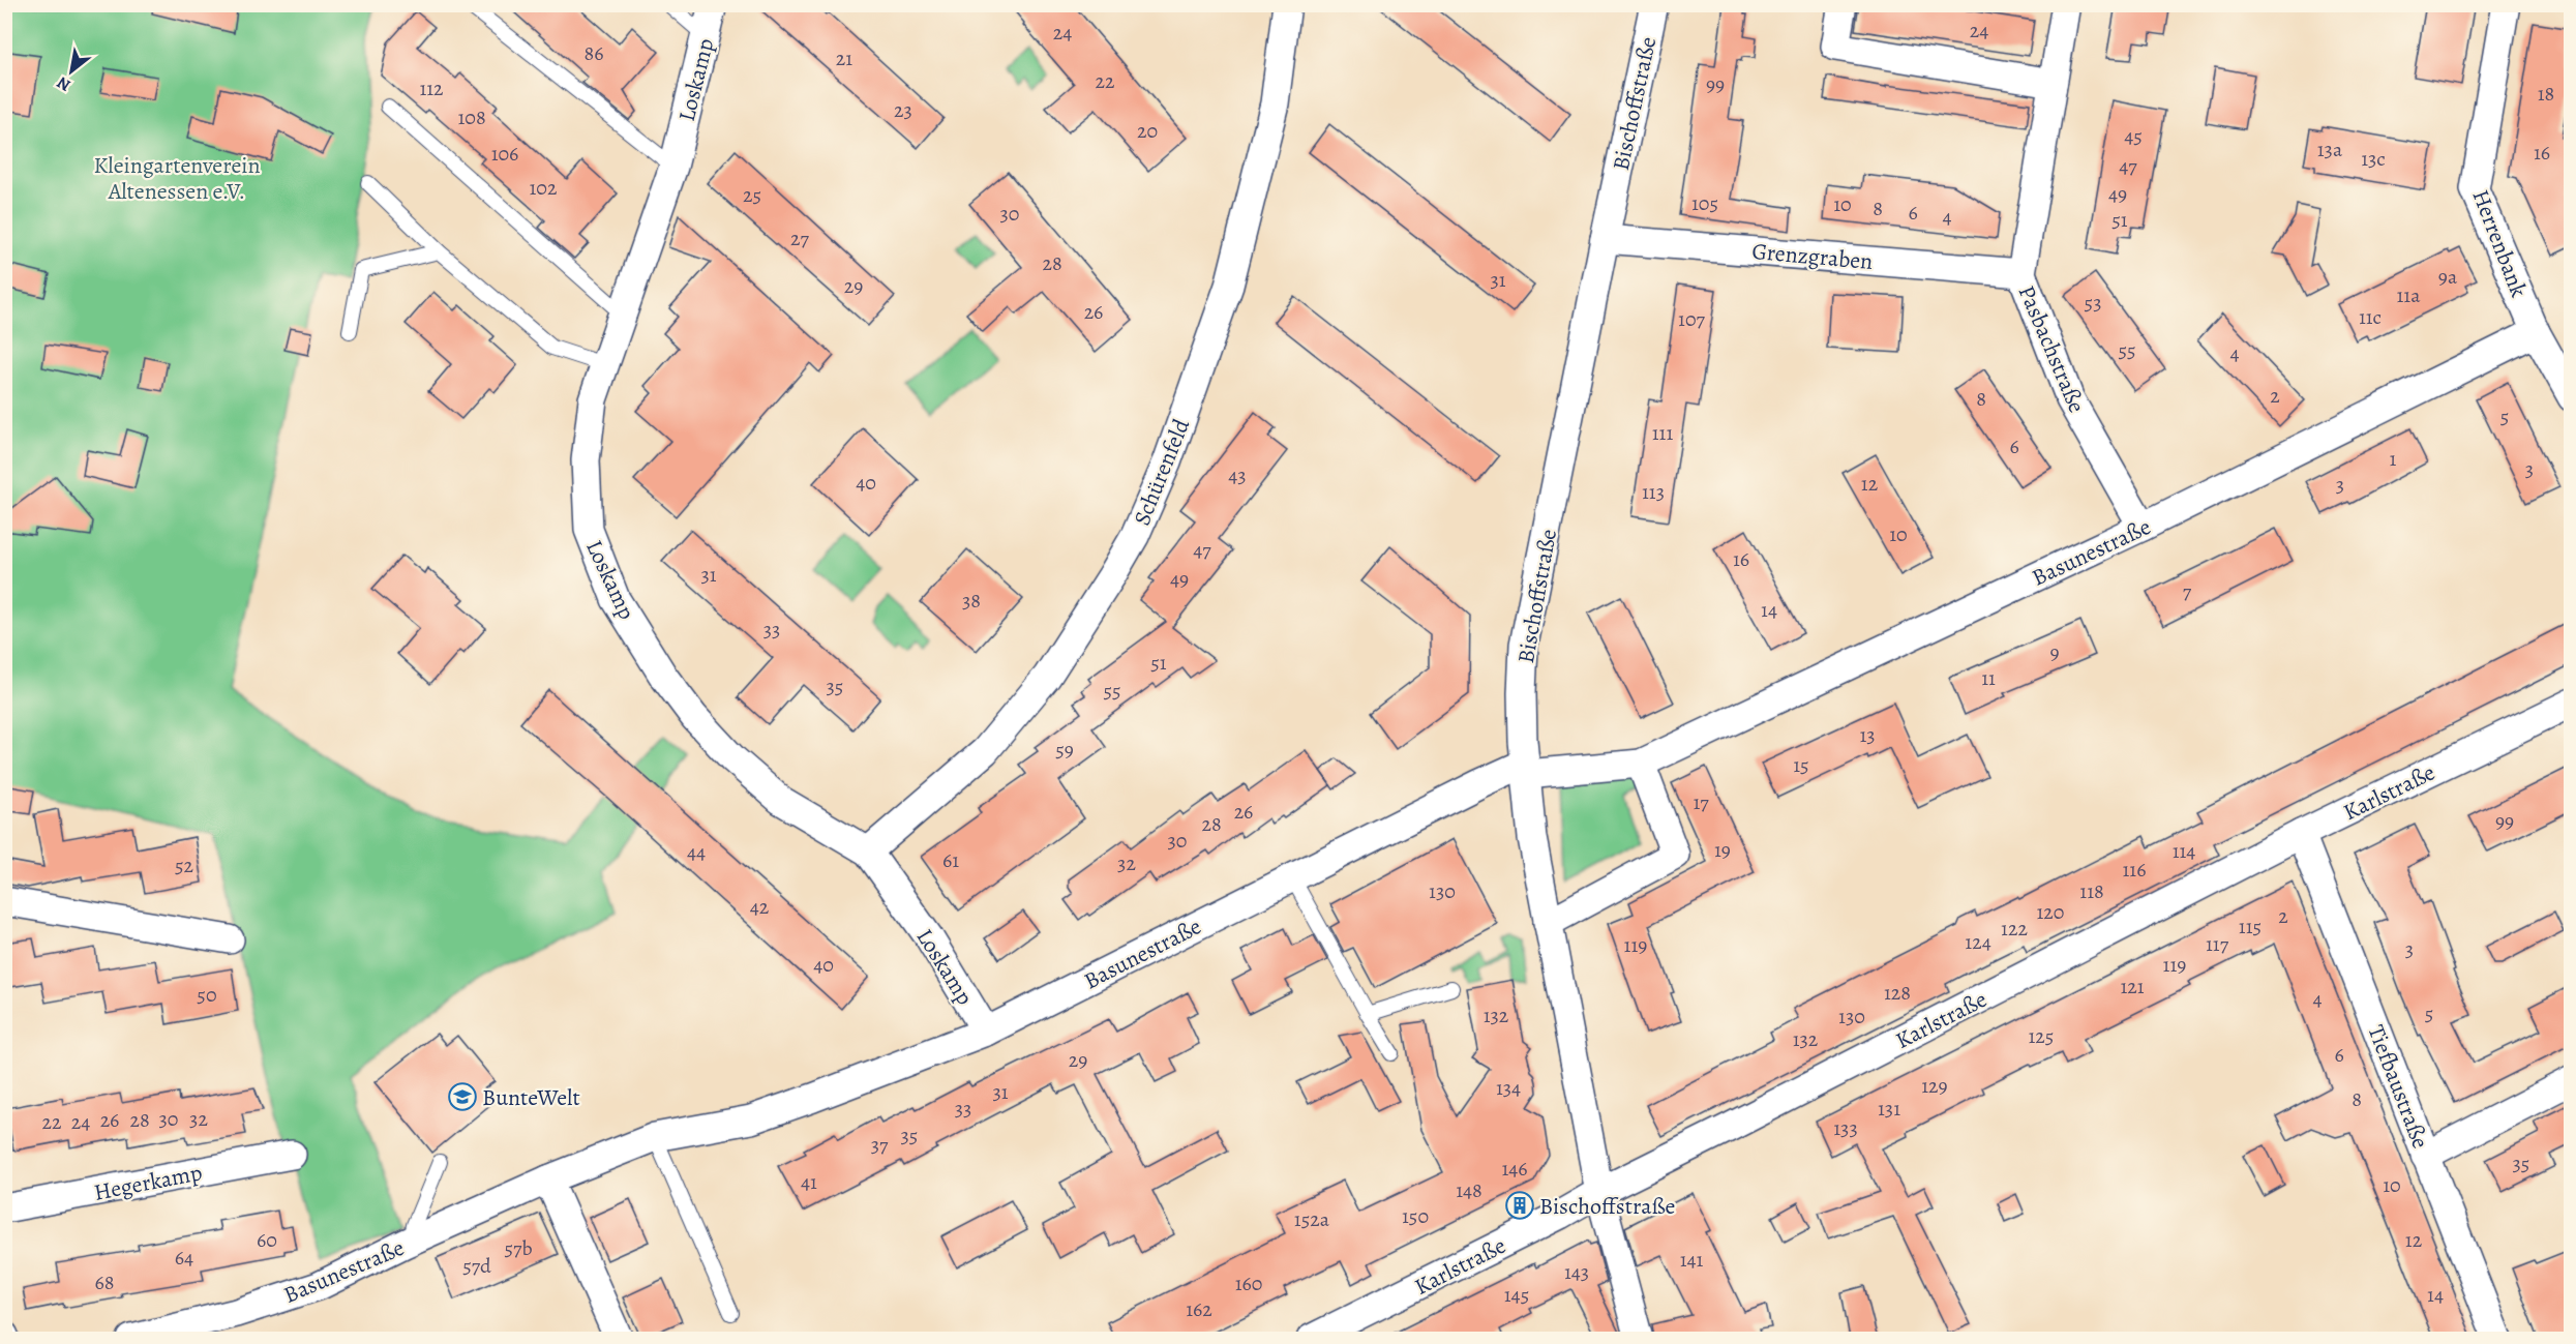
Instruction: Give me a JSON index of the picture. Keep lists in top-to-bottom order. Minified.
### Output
{"streets":{"street":["Loskamp","Bischoffstraße","Herrenbank","Grenzgraben","Pasbachstraße","Schürenfeld","Basunestraße","Karlstraße","Tiefbaustraße","Hegerkamp"]},"crossings":[["Loskamp","Schürenfeld"],["Loskamp","Basunestraße"],["Bischoffstraße","Grenzgraben"],["Bischoffstraße","Basunestraße"],["Bischoffstraße","Karlstraße"],["Herrenbank","Basunestraße"],["Grenzgraben","Pasbachstraße"],["Pasbachstraße","Basunestraße"],["Karlstraße","Tiefbaustraße"]],"parks":["Kleingartenverein Altenessen e.V."],"places":{"school or university":["BunteWelt"],"building":["Bischoffstraße"]},"house_numbers":["24","24","86","21","22","99","112","18","23","108","20","45","13a","16","106","13c","47","102","49","25","105","10","8","6","30","4","51","27","28","9a","31","29","11a","53","26","11c","107","55","4","2","8","5","111","6","1","3","43","40","12","3","113","10","47","16","31","49","7","38","14","33","9","51","11","35","55","13","59","15","17","26","99","28","30","19","114","44","61","32","52","116","130","118","42","120","2","115","122","124","117","119","3","40","119","121","128","50","4","5","132","130","125","132","6","29","129","134","31","8","33","131","30","32","26","28","22","24","133","35","37","35","146","41","10","148","150","152a","60","12","57b","64","141","57d","143","68","160","145","14","162"],"north":"bottom left"}
